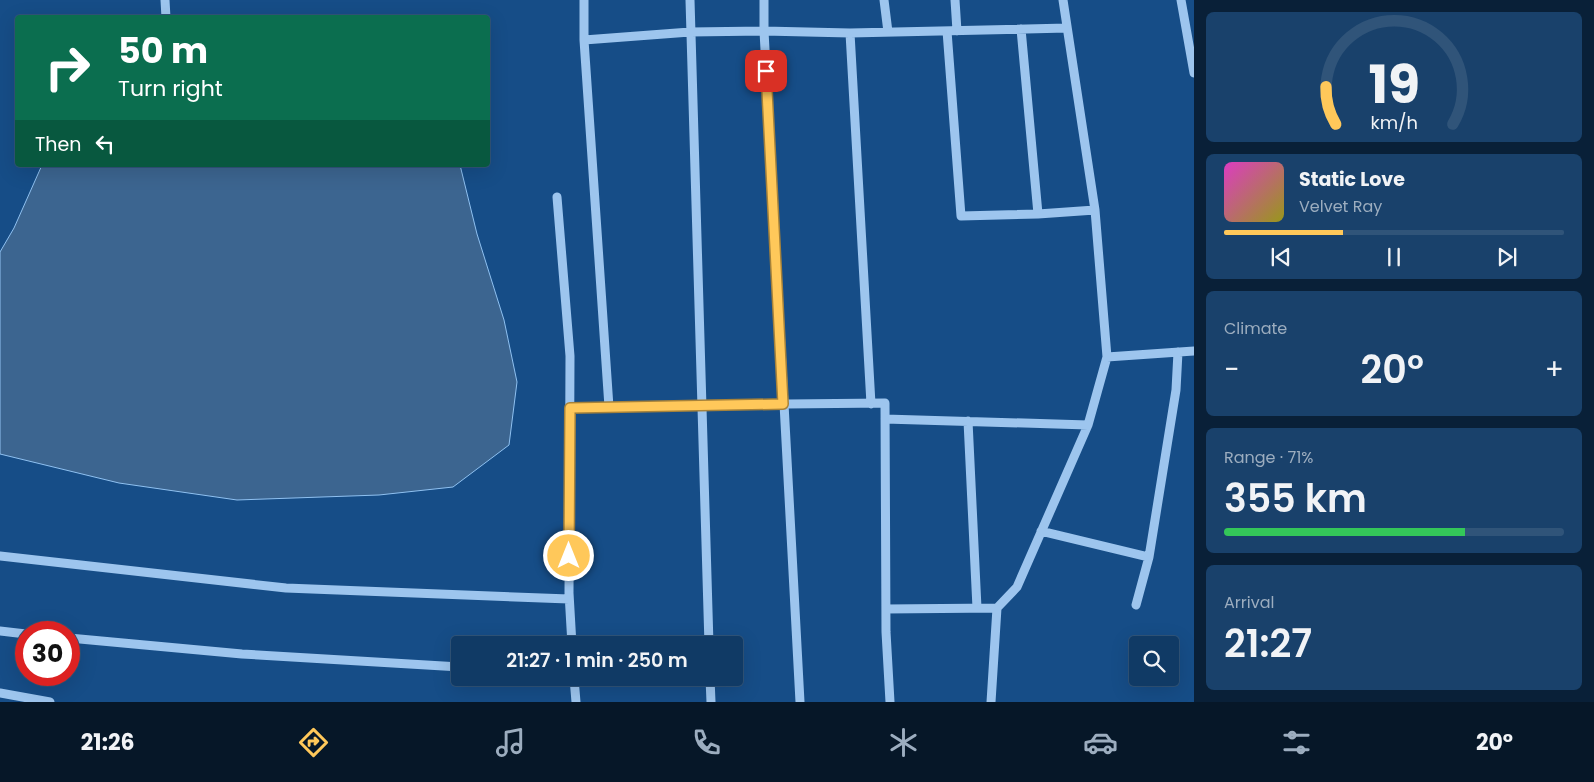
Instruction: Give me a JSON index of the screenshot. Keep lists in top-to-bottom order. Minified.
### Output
{"page":{"turn":["50 m","Turn right"],"then":"Then","song":["Static Love","Velvet Ray"],"tile":["Climate",["Range · 71%","355 km"],["Arrival","21:27"]],"heat":["−","20°","+"],"limit":"30","trip":"21:27 · 1 min · 250 m","tabs":["21:26","20°"],"gauge":["19","km/h"]}}
